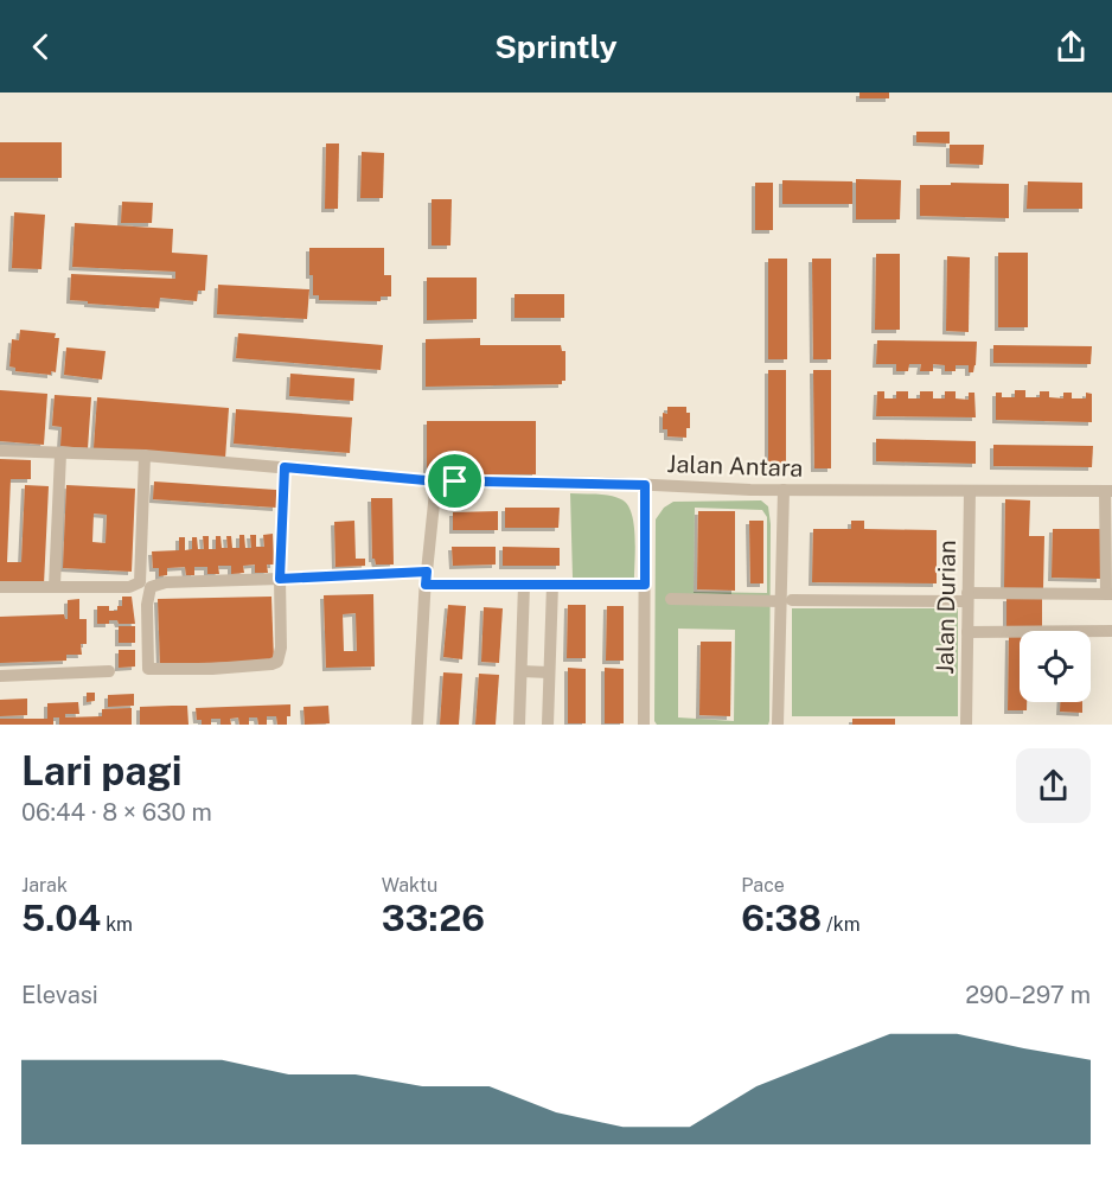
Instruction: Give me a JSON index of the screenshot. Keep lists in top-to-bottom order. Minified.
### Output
{"streets":{"street":["Jalan Antara","Jalan Durian"]},"crossings":[["Jalan Antara","Jalan Durian"]],"page":{"header":"Sprintly","heading":["Lari pagi","06:44 · 8 × 630 m"],"stats":[["Jarak","5.04 km"],["Waktu","33:26"],["Pace","6:38 /km"]],"chart":["Elevasi","290–297 m"]}}
